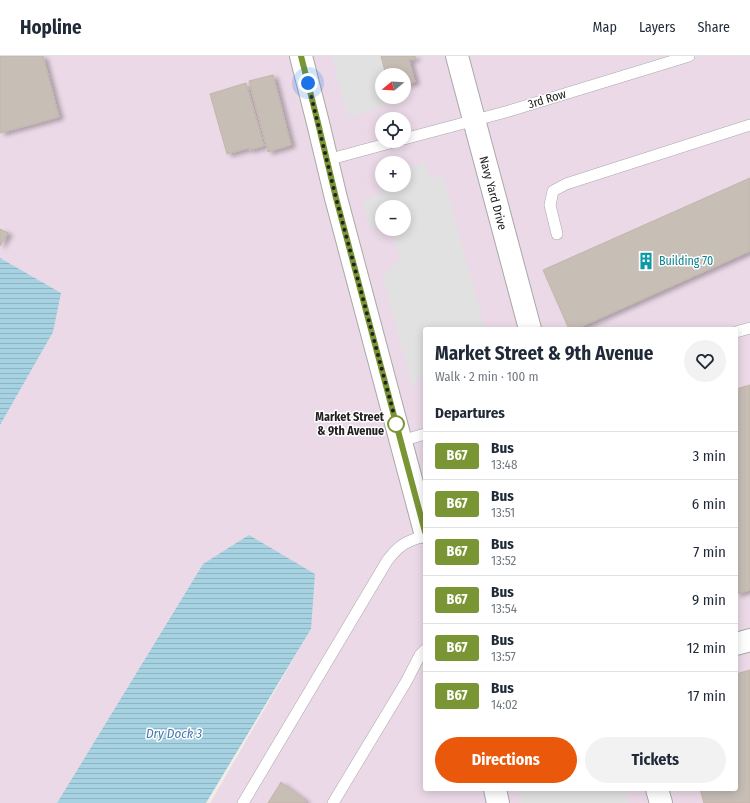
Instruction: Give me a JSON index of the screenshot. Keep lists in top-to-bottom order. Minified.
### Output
{"streets":{"street":["Navy Yard Drive"],"lane":["3rd Row"]},"crossings":[["3rd Row","Navy Yard Drive"]],"water":["Dry Dock 3"],"places":{"building":["Building 70"],"other":["Market Street & 9th Avenue"]},"lines":["bus line B67"],"north":"left","page":{"header":"Hopline","nav":["Map","Layers","Share"],"map_buttons":["+","−"],"heading":[["Market Street & 9th Avenue","Walk · 2 min · 100 m"],"Departures"],"list":[{"mark":"B67","name":"Bus","note":"13:48","value":"3 min"},{"mark":"B67","name":"Bus","note":"13:51","value":"6 min"},{"mark":"B67","name":"Bus","note":"13:52","value":"7 min"},{"mark":"B67","name":"Bus","note":"13:54","value":"9 min"},{"mark":"B67","name":"Bus","note":"13:57","value":"12 min"},{"mark":"B67","name":"Bus","note":"14:02","value":"17 min"}],"buttons":["Directions","Tickets"]}}
